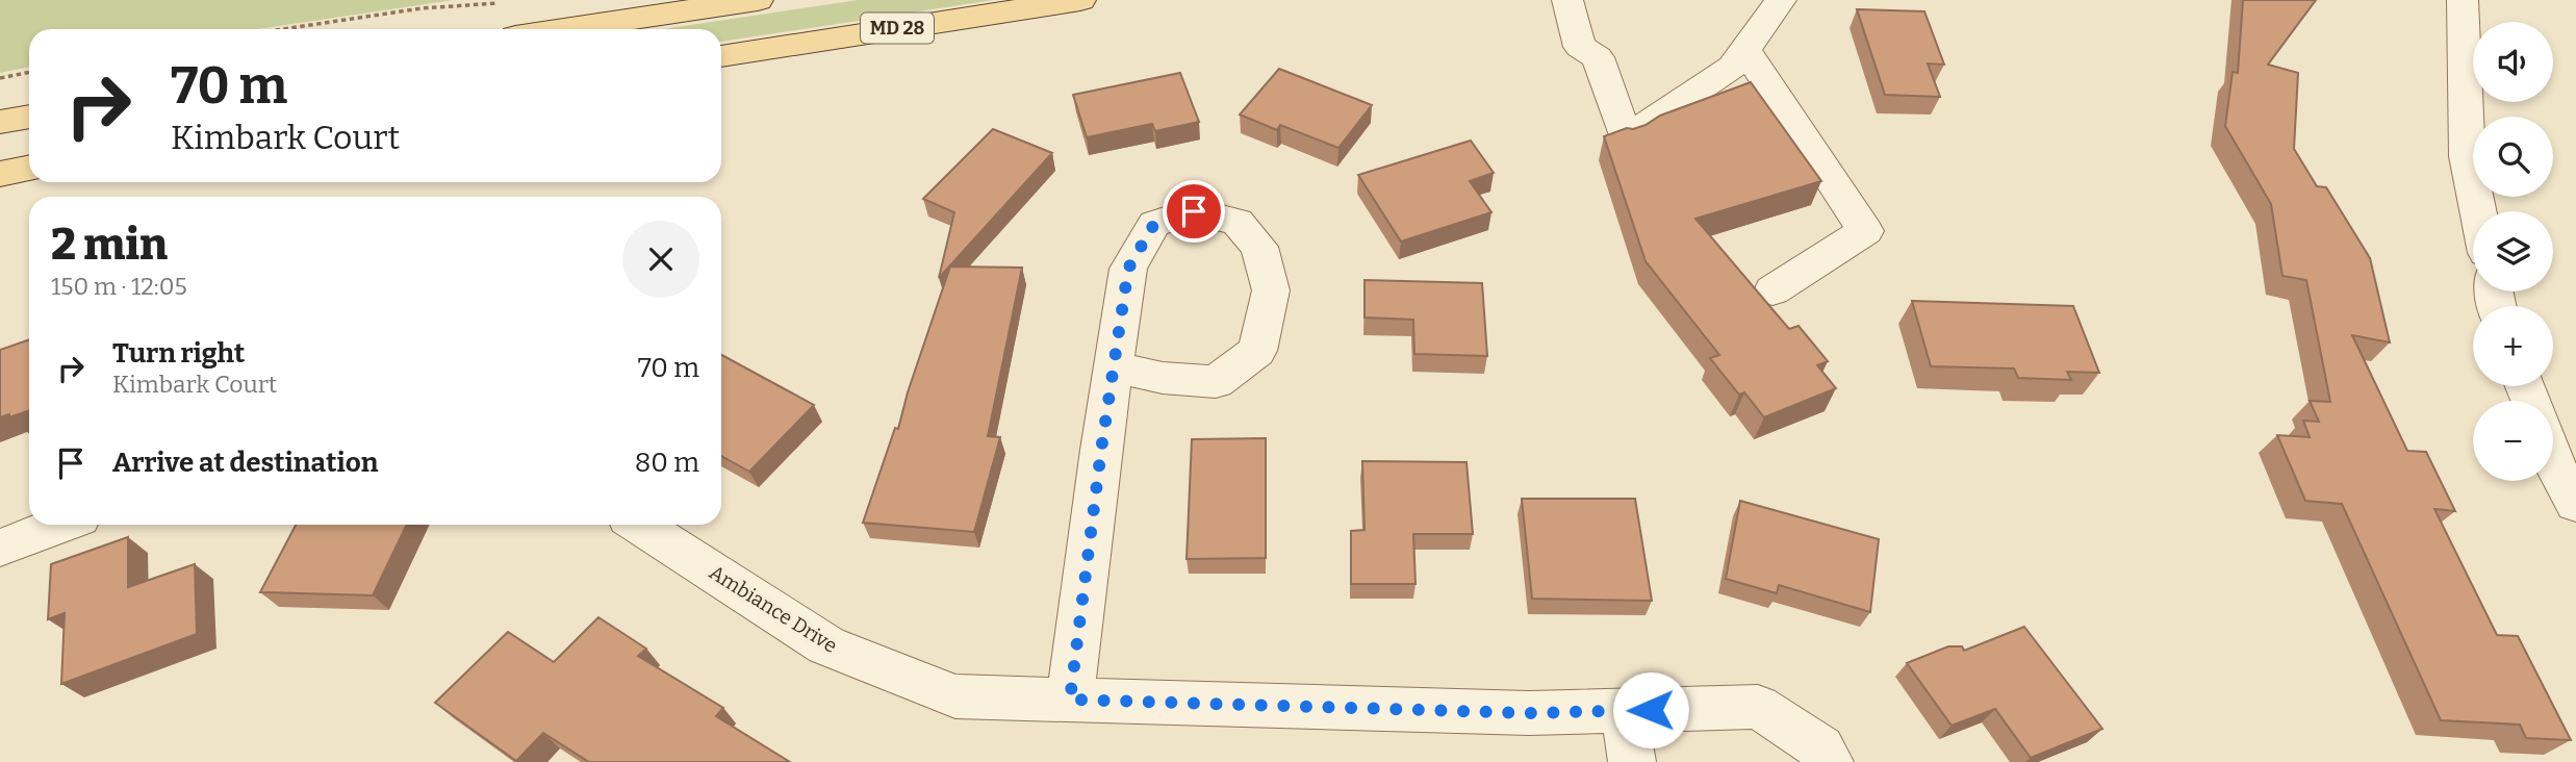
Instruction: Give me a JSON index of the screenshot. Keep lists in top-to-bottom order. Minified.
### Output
{"streets":{"main road":["MD 28"],"street":["Ambiance Drive"]},"page":{"map_buttons":["+","−"],"turn":["70 m","Kimbark Court"],"heading":["2 min","150 m · 12:05"],"list":[{"name":"Turn right","note":"Kimbark Court","value":"70 m"},{"name":"Arrive at destination","value":"80 m"}]}}
